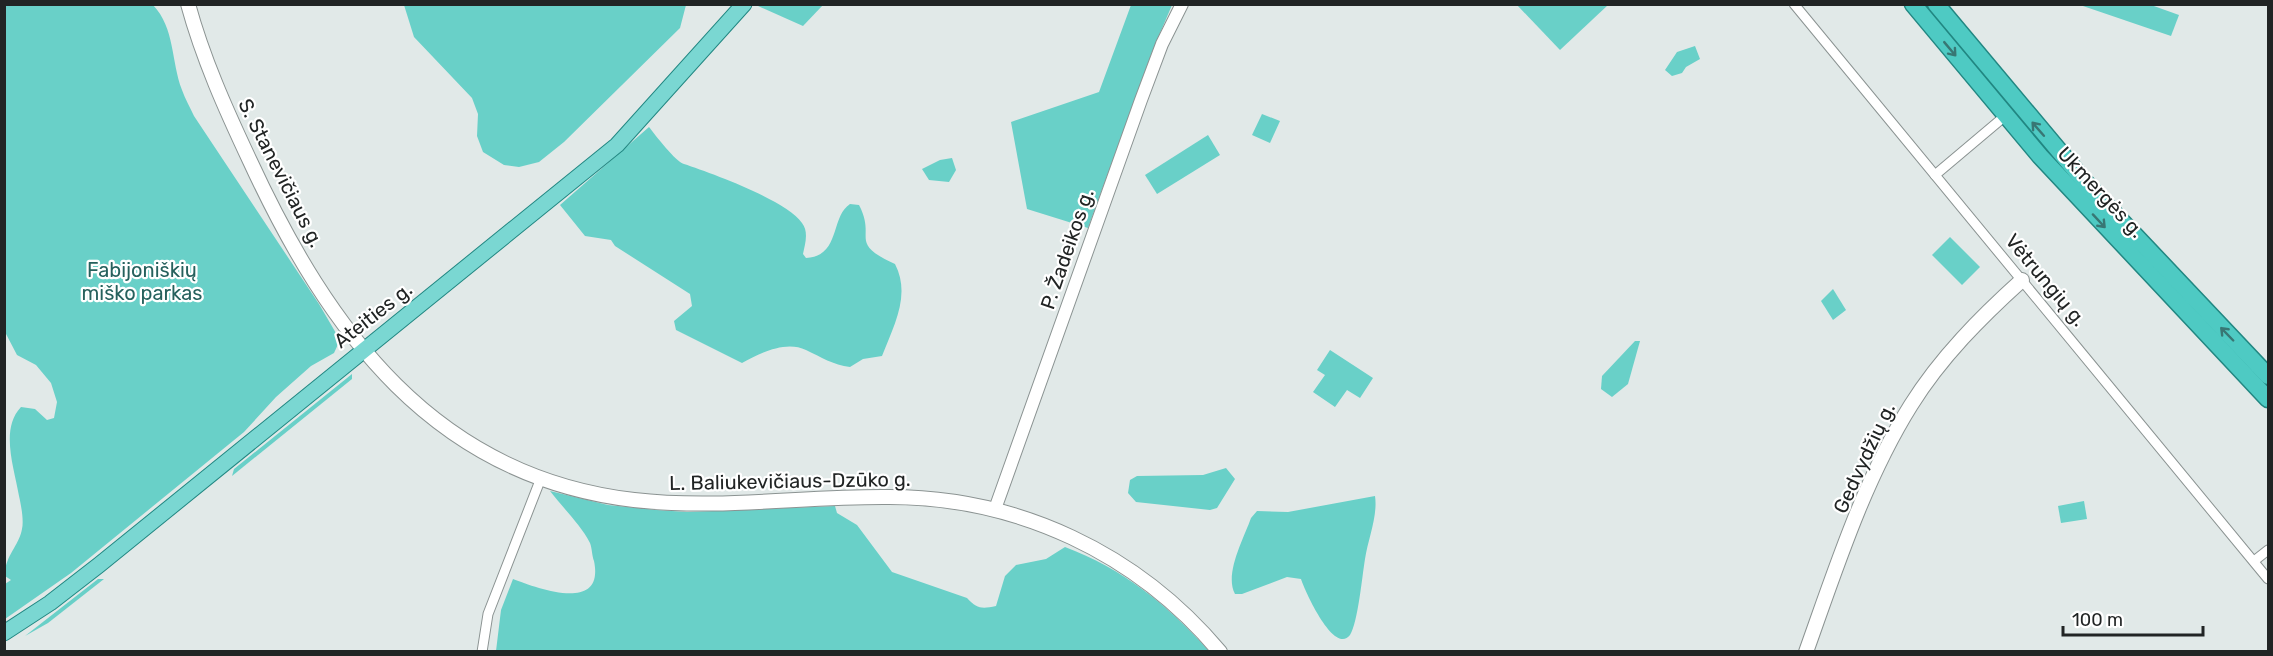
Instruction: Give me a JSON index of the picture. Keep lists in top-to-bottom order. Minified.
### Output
{"streets":{"highway":["Ukmergės g."],"main road":["S. Stanevičiaus g.","Ateities g.","Gedvydžių g.","L. Baliukevičiaus-Dzūko g."],"street":["P. Žadeikos g.","Vėtrungių g."]},"crossings":[["S. Stanevičiaus g.","Ateities g."],["S. Stanevičiaus g.","L. Baliukevičiaus-Dzūko g."],["P. Žadeikos g.","L. Baliukevičiaus-Dzūko g."],["Vėtrungių g.","Gedvydžių g."],["Ateities g.","L. Baliukevičiaus-Dzūko g."]],"parks":["Fabijoniškių miško parkas"],"scale_bar":"100 m"}
